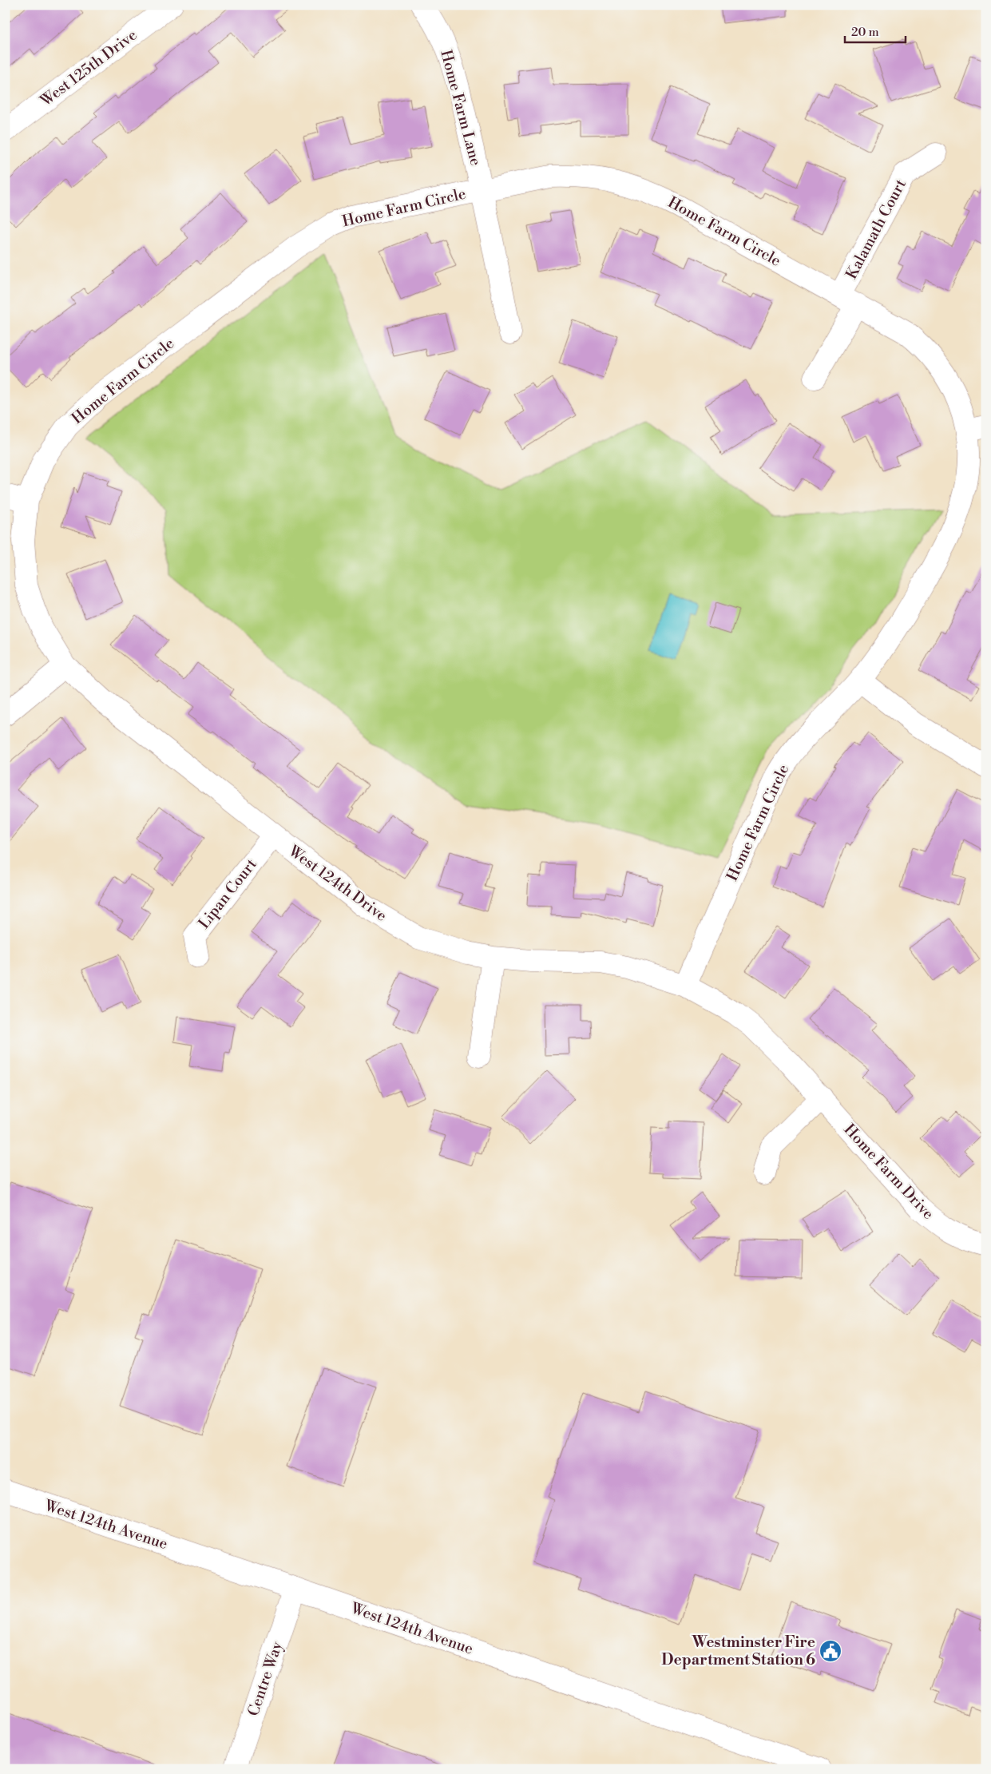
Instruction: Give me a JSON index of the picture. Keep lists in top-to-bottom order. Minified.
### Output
{"streets":{"street":["West 125th Drive","Home Farm Lane","Home Farm Circle","Kalamath Court","West 124th Drive","Lipan Court","Home Farm Drive","West 124th Avenue","Centre Way"]},"crossings":[["Home Farm Lane","Home Farm Circle"],["Home Farm Circle","Kalamath Court"],["Home Farm Circle","West 124th Drive"],["West 124th Drive","Lipan Court"],["West 124th Drive","Home Farm Drive"],["West 124th Avenue","Centre Way"]],"places":{"public building":["Westminster Fire Department Station 6"]},"scale_bar":"20 m"}
